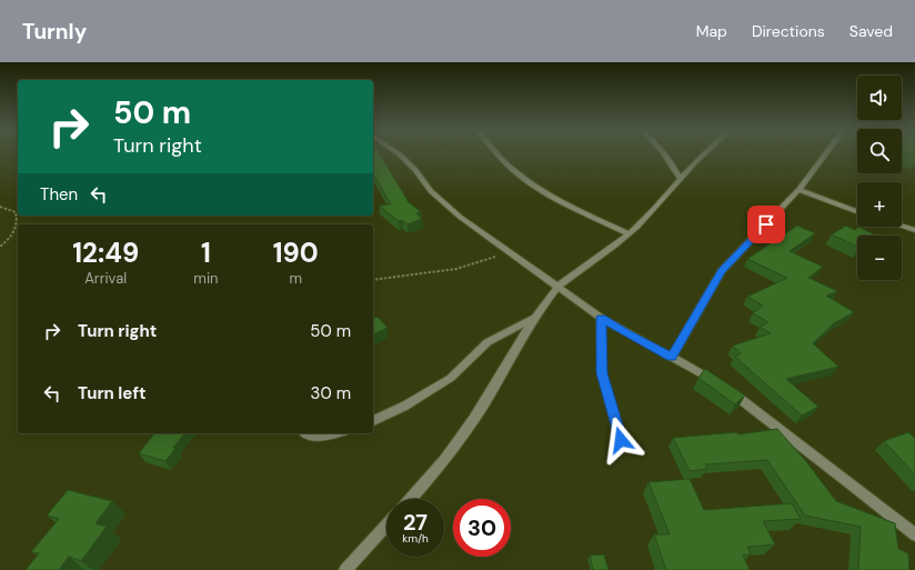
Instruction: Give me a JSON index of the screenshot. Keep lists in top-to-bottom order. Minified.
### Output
{"page":{"header":"Turnly","nav":["Map","Directions","Saved"],"map_buttons":["+","−"],"turn":["50 m","Turn right"],"then":"Then","eta":["12:49","Arrival","1","min","190","m"],"list":[{"name":"Turn right","value":"50 m"},{"name":"Turn left","value":"30 m"}],"speed":"27 km/h","limit":"30"}}
